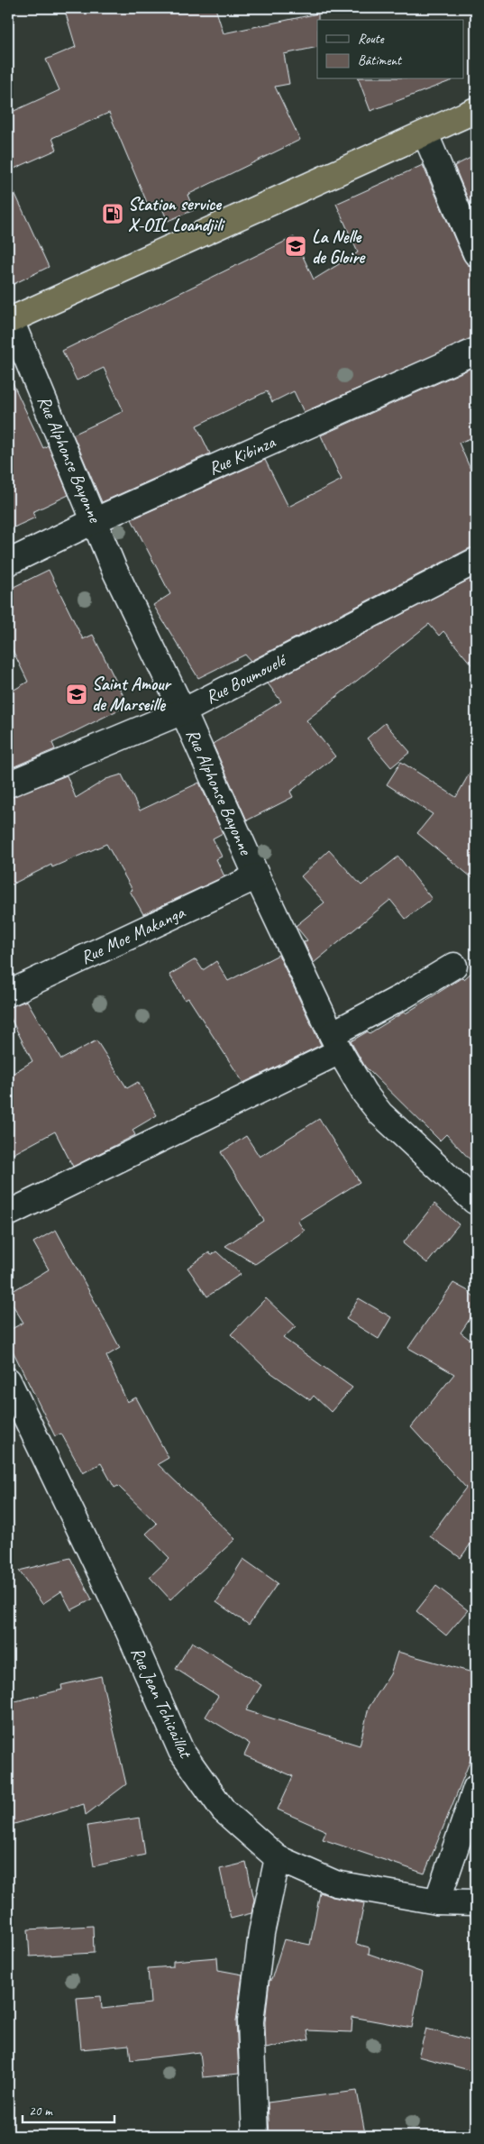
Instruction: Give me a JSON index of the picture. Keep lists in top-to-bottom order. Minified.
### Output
{"streets":{"street":["Rue Kibinza","Rue Alphonse Bayonne","Rue Boumouelé","Rue Moe Makanga","Rue Jean Tchicaillat"]},"crossings":[["Rue Kibinza","Rue Alphonse Bayonne"],["Rue Alphonse Bayonne","Rue Boumouelé"],["Rue Alphonse Bayonne","Rue Moe Makanga"]],"places":{"fuel station":["Station service X-OIL Loandjili"],"school or university":["La Nelle de Gloire","Saint Amour de Marseille"]},"legend":["Route","Bâtiment"],"scale_bar":"20 m"}
